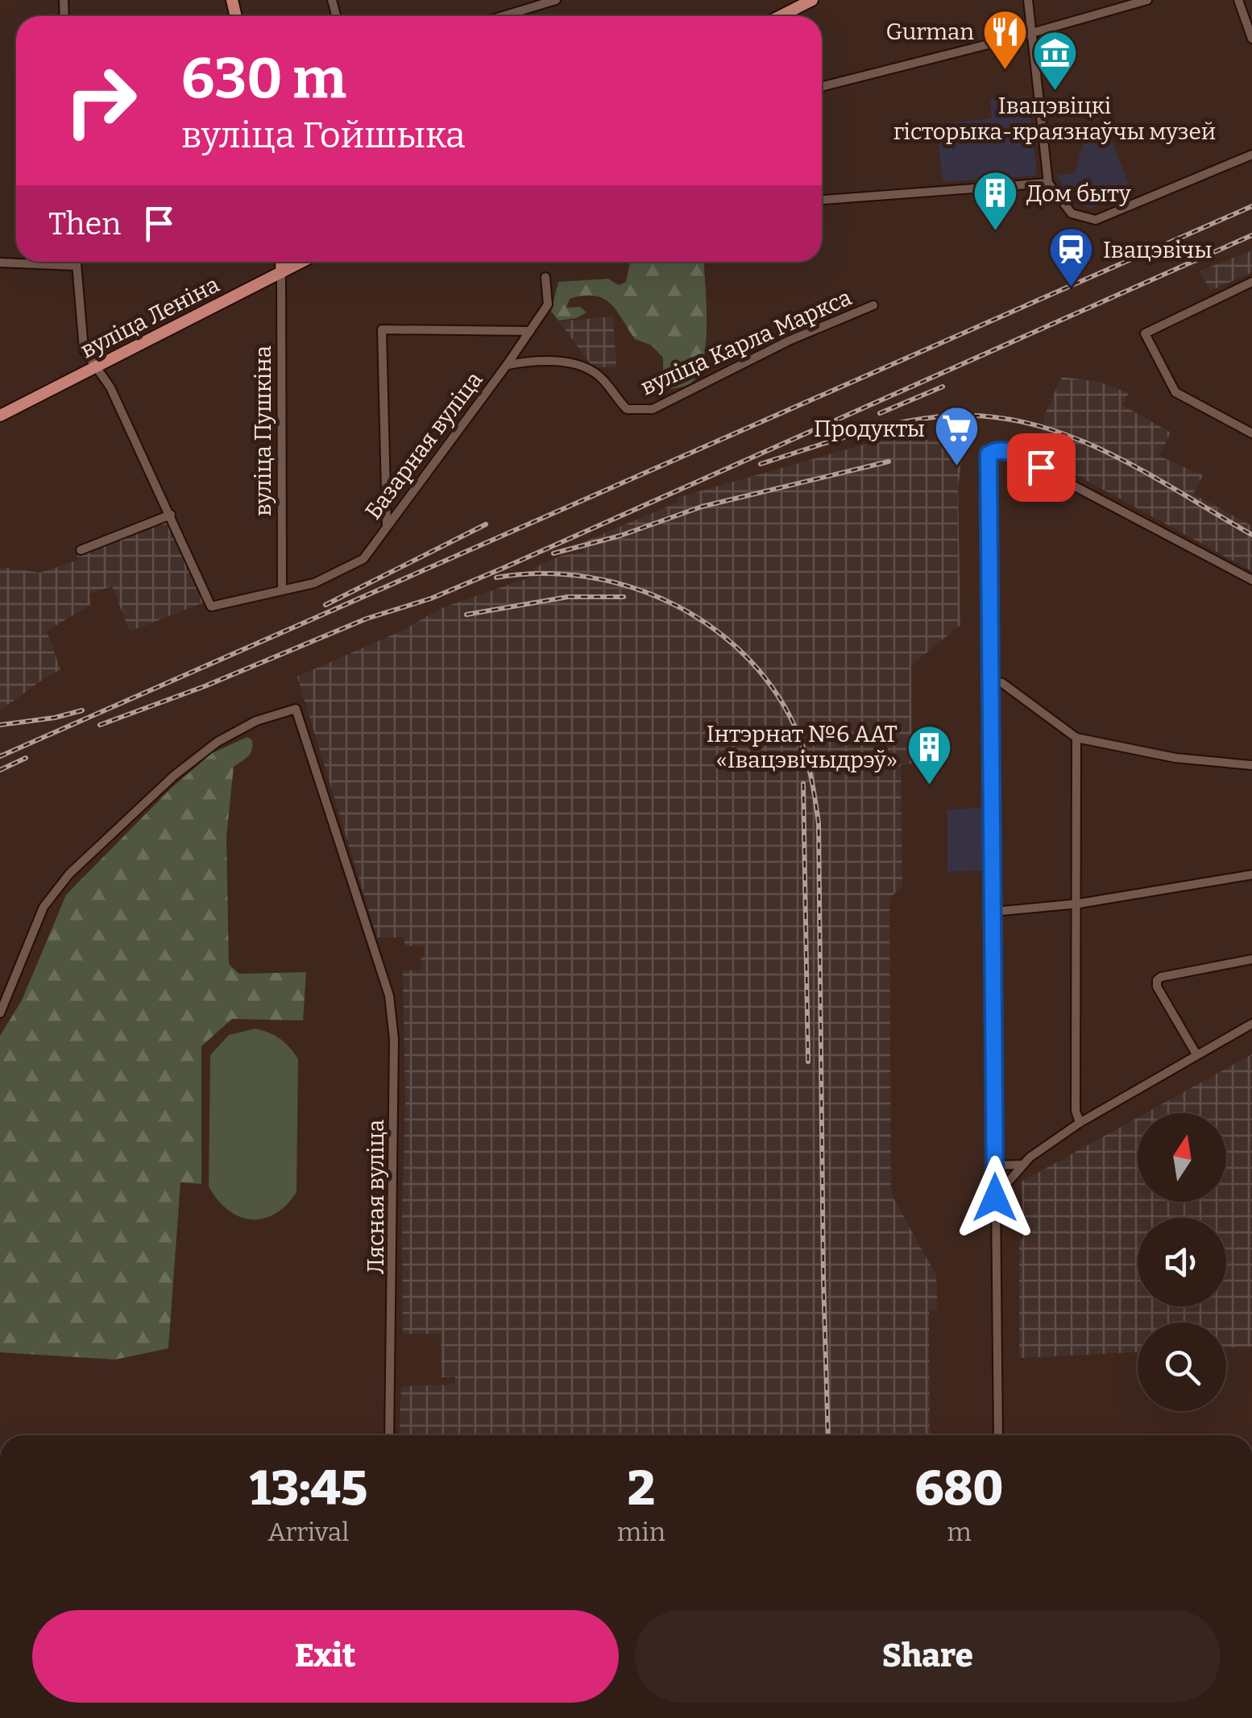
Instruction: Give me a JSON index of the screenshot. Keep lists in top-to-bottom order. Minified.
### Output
{"streets":{"main road":["вуліца Леніна"],"street":["вуліца Карла Маркса","вуліца Пушкіна","Базарная вуліца","Лясная вуліца"]},"crossings":[["вуліца Леніна","вуліца Пушкіна"],["вуліца Карла Маркса","Базарная вуліца"],["вуліца Пушкіна","Базарная вуліца"]],"places":{"restaurant":["Gurman"],"museum":["Івацэвіцкі гісторыка-краязнаўчы музей"],"building":["Дом быту","Інтэрнат №6 ААТ «Івацэвічыдрэў»"],"station":["Івацэвічы"],"supermarket":["Продукты"]},"north":"top","page":{"turn":["630 m","вуліца Гойшыка"],"then":"Then","eta":["13:45","Arrival","2","min","680","m"],"buttons":["Exit","Share"]}}
